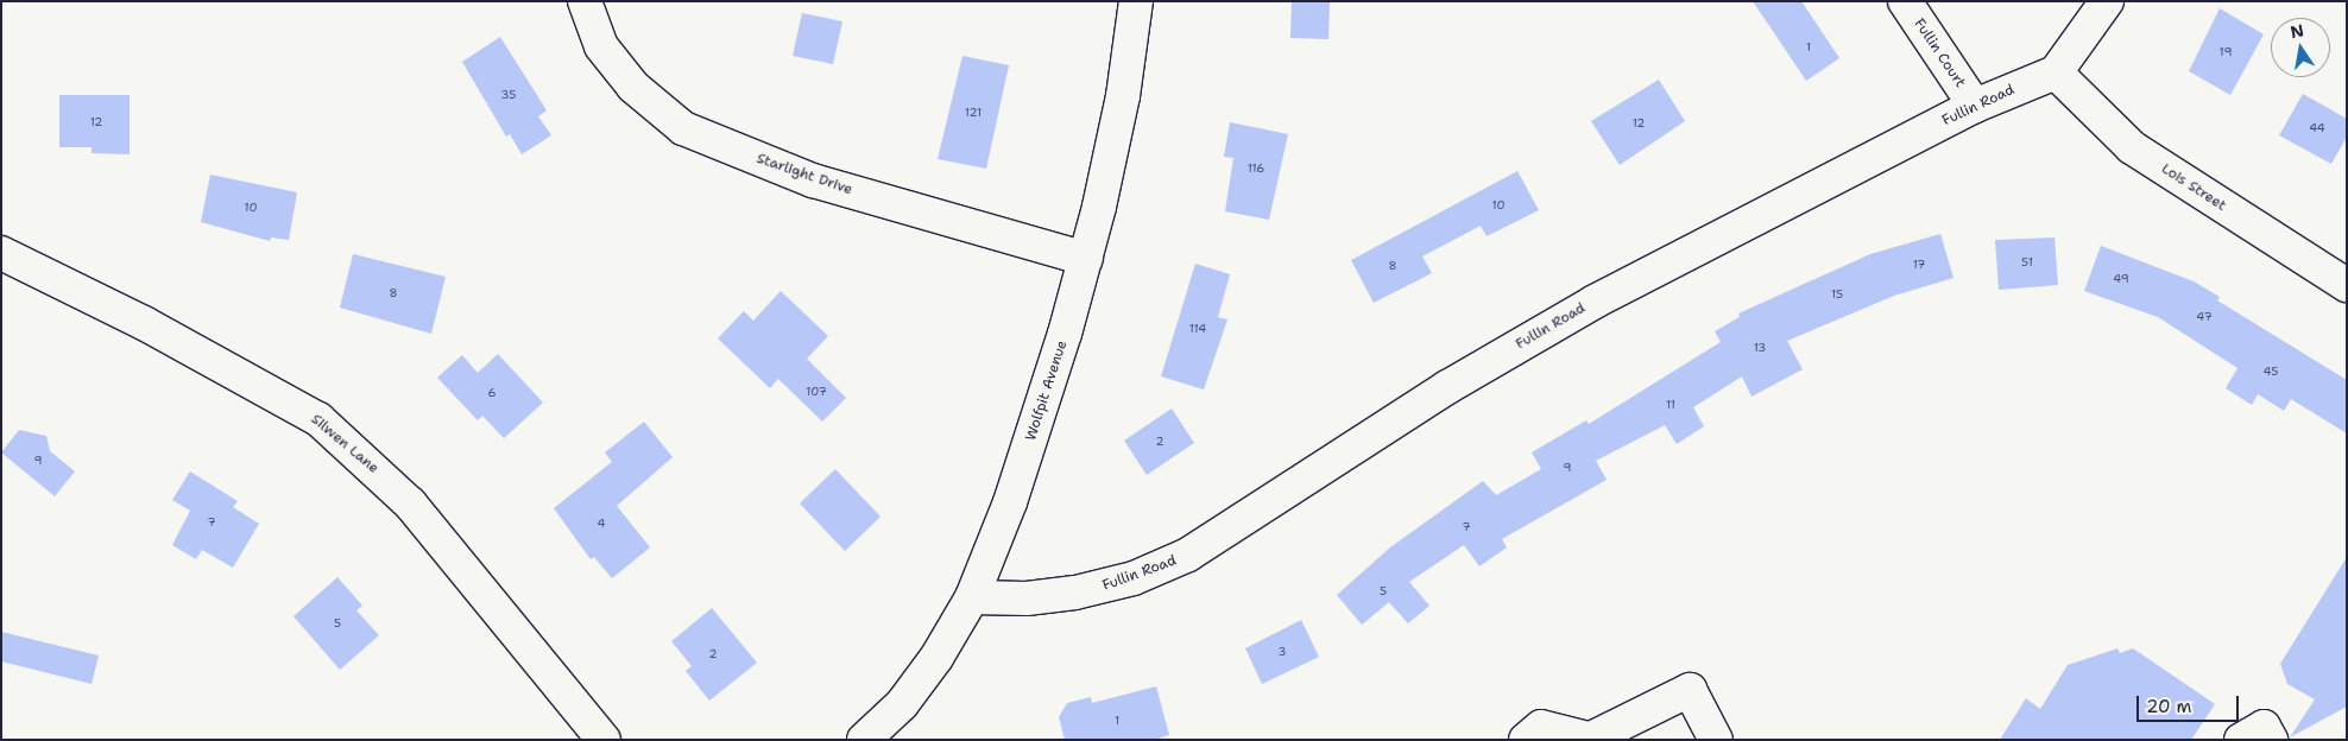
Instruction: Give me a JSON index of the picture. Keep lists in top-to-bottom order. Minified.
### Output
{"streets":{"street":["Fullin Court","Fullin Road","Starlight Drive","Lois Street","Wolfpit Avenue","Silwen Lane"]},"crossings":[["Fullin Court","Fullin Road"],["Fullin Road","Lois Street"],["Fullin Road","Wolfpit Avenue"],["Starlight Drive","Wolfpit Avenue"]],"house_numbers":["1","19","35","121","12","12","44","116","10","10","51","17","8","49","8","15","47","114","13","45","107","6","11","2","9","9","7","4","7","5","5","3","2","1"],"scale_bar":"20 m","north":"top"}
